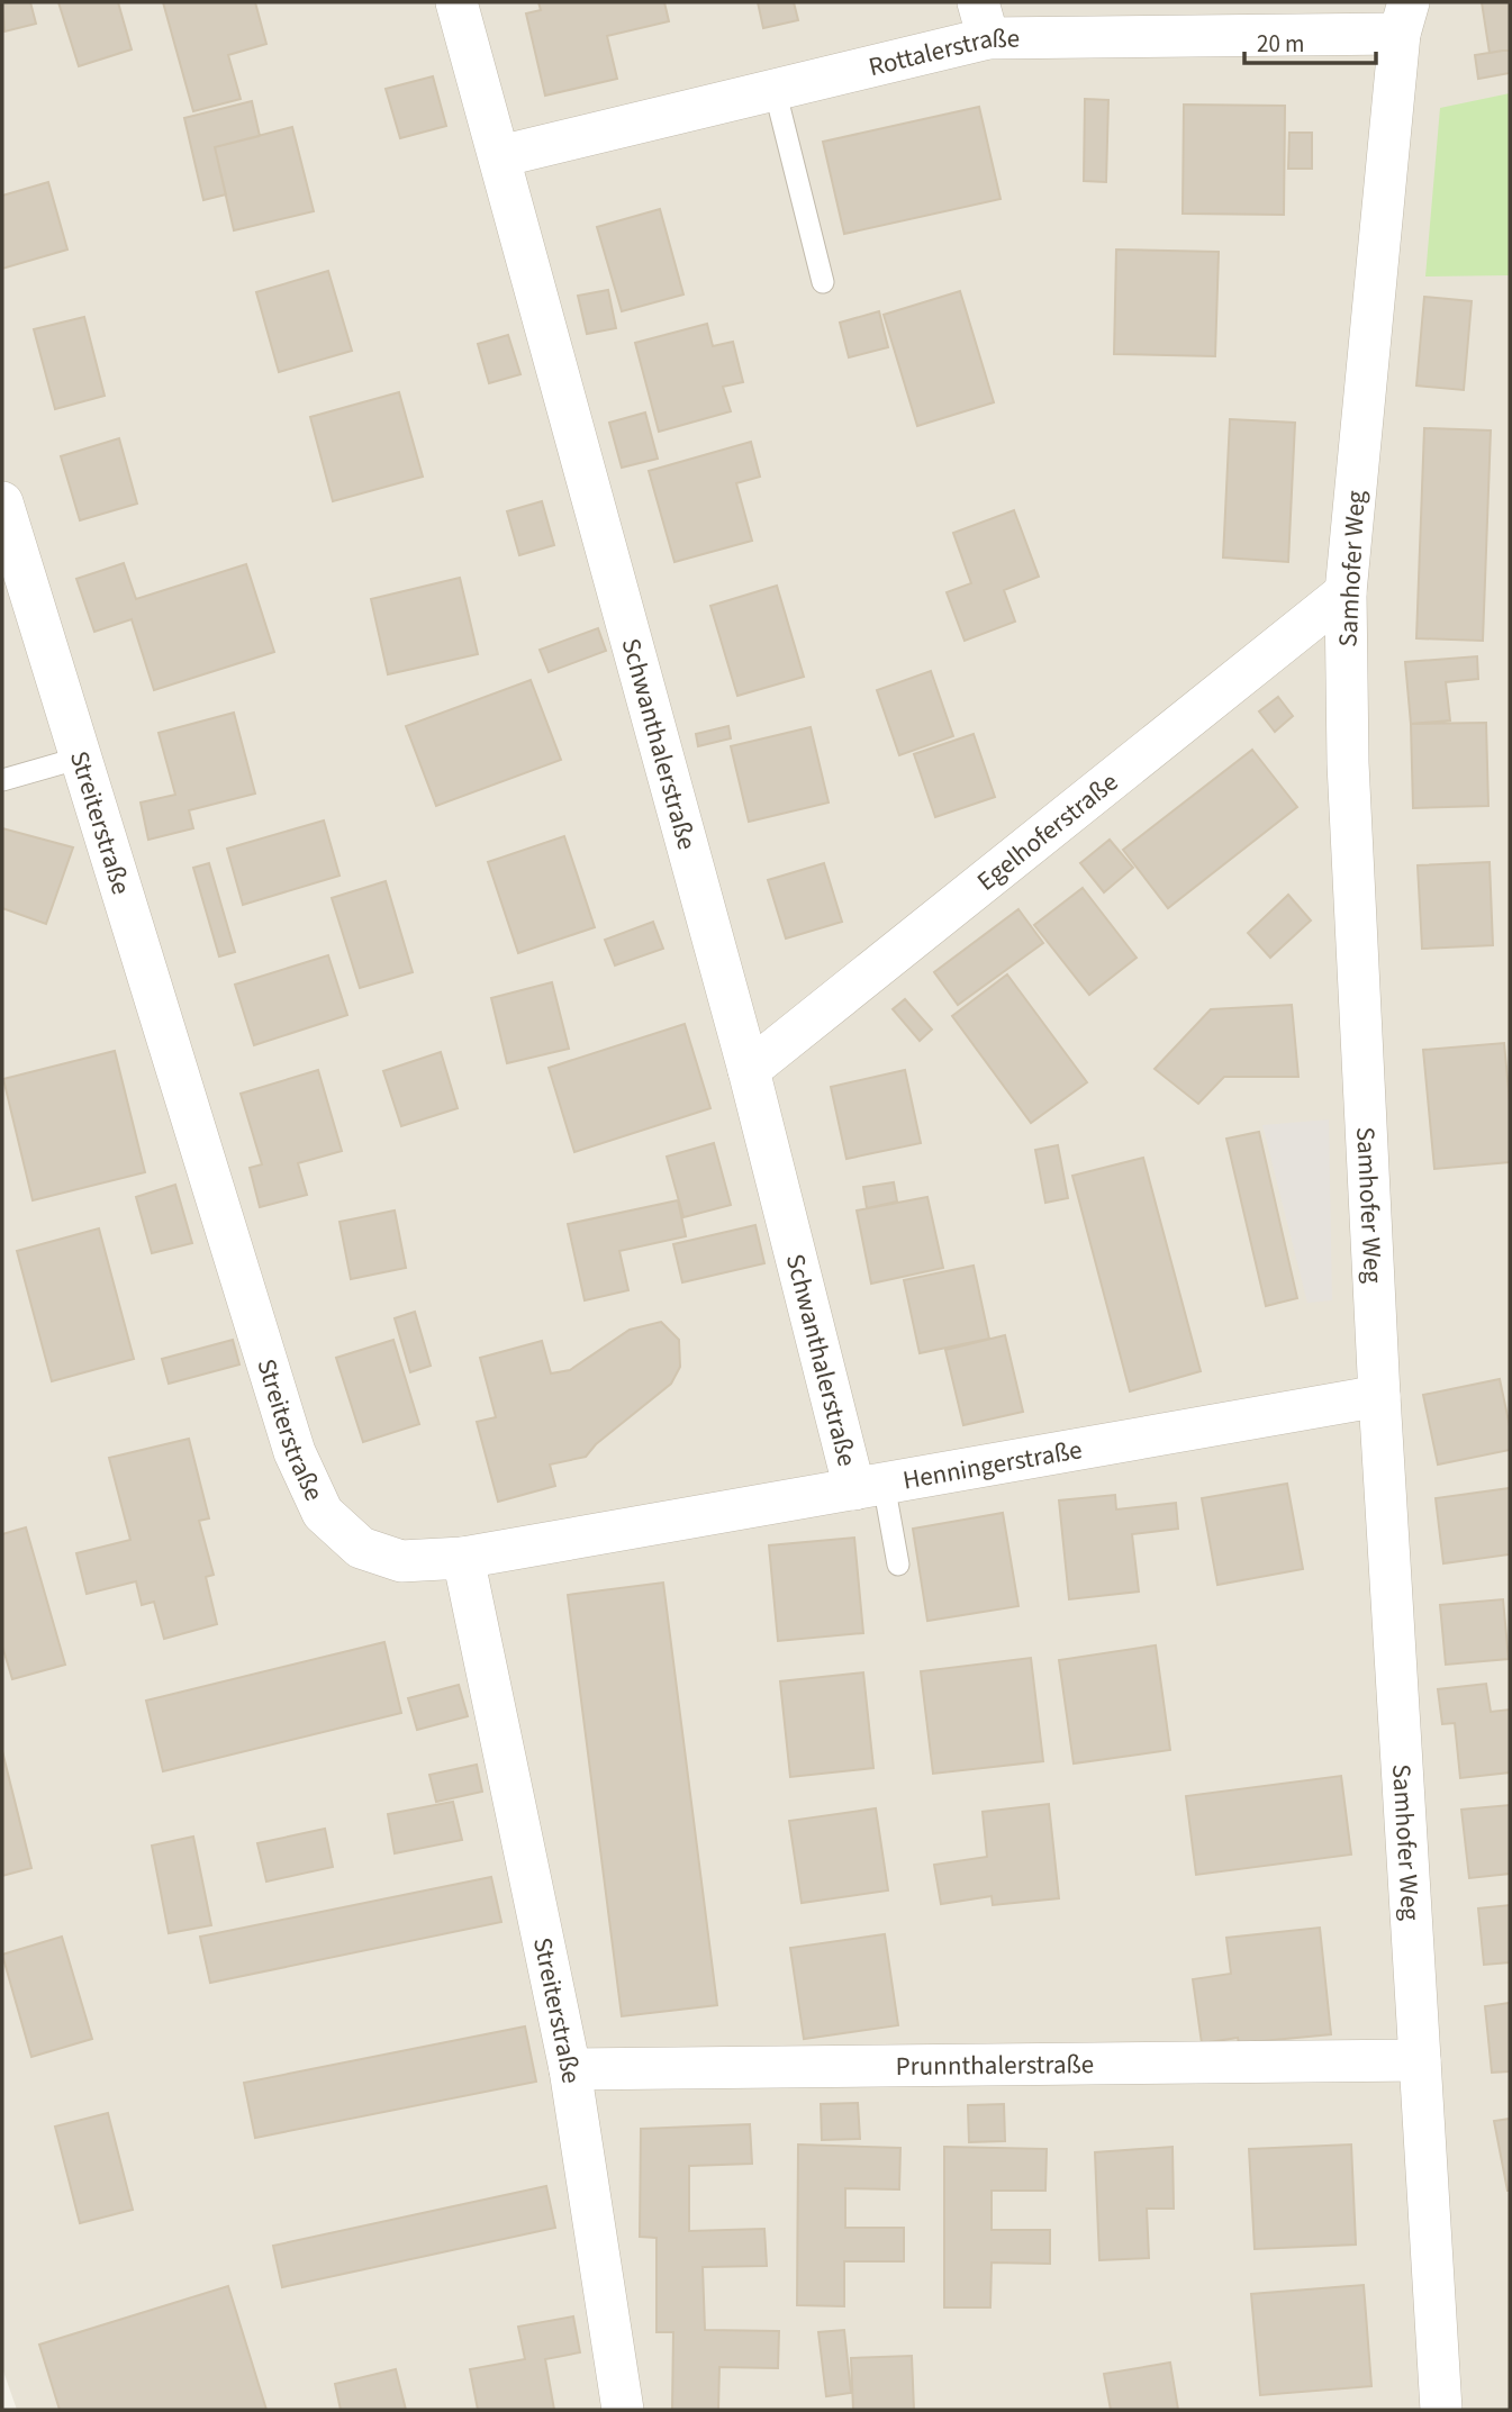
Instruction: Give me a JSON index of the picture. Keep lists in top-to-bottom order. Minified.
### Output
{"streets":{"street":["Rottalerstraße","Samhofer Weg","Schwanthalerstraße","Streiterstraße","Egelhoferstraße","Henningerstraße","Prunnthalerstraße"]},"crossings":[["Rottalerstraße","Samhofer Weg"],["Rottalerstraße","Schwanthalerstraße"],["Samhofer Weg","Egelhoferstraße"],["Samhofer Weg","Henningerstraße"],["Samhofer Weg","Prunnthalerstraße"],["Schwanthalerstraße","Egelhoferstraße"],["Schwanthalerstraße","Henningerstraße"],["Streiterstraße","Henningerstraße"],["Streiterstraße","Prunnthalerstraße"]],"scale_bar":"20 m"}
